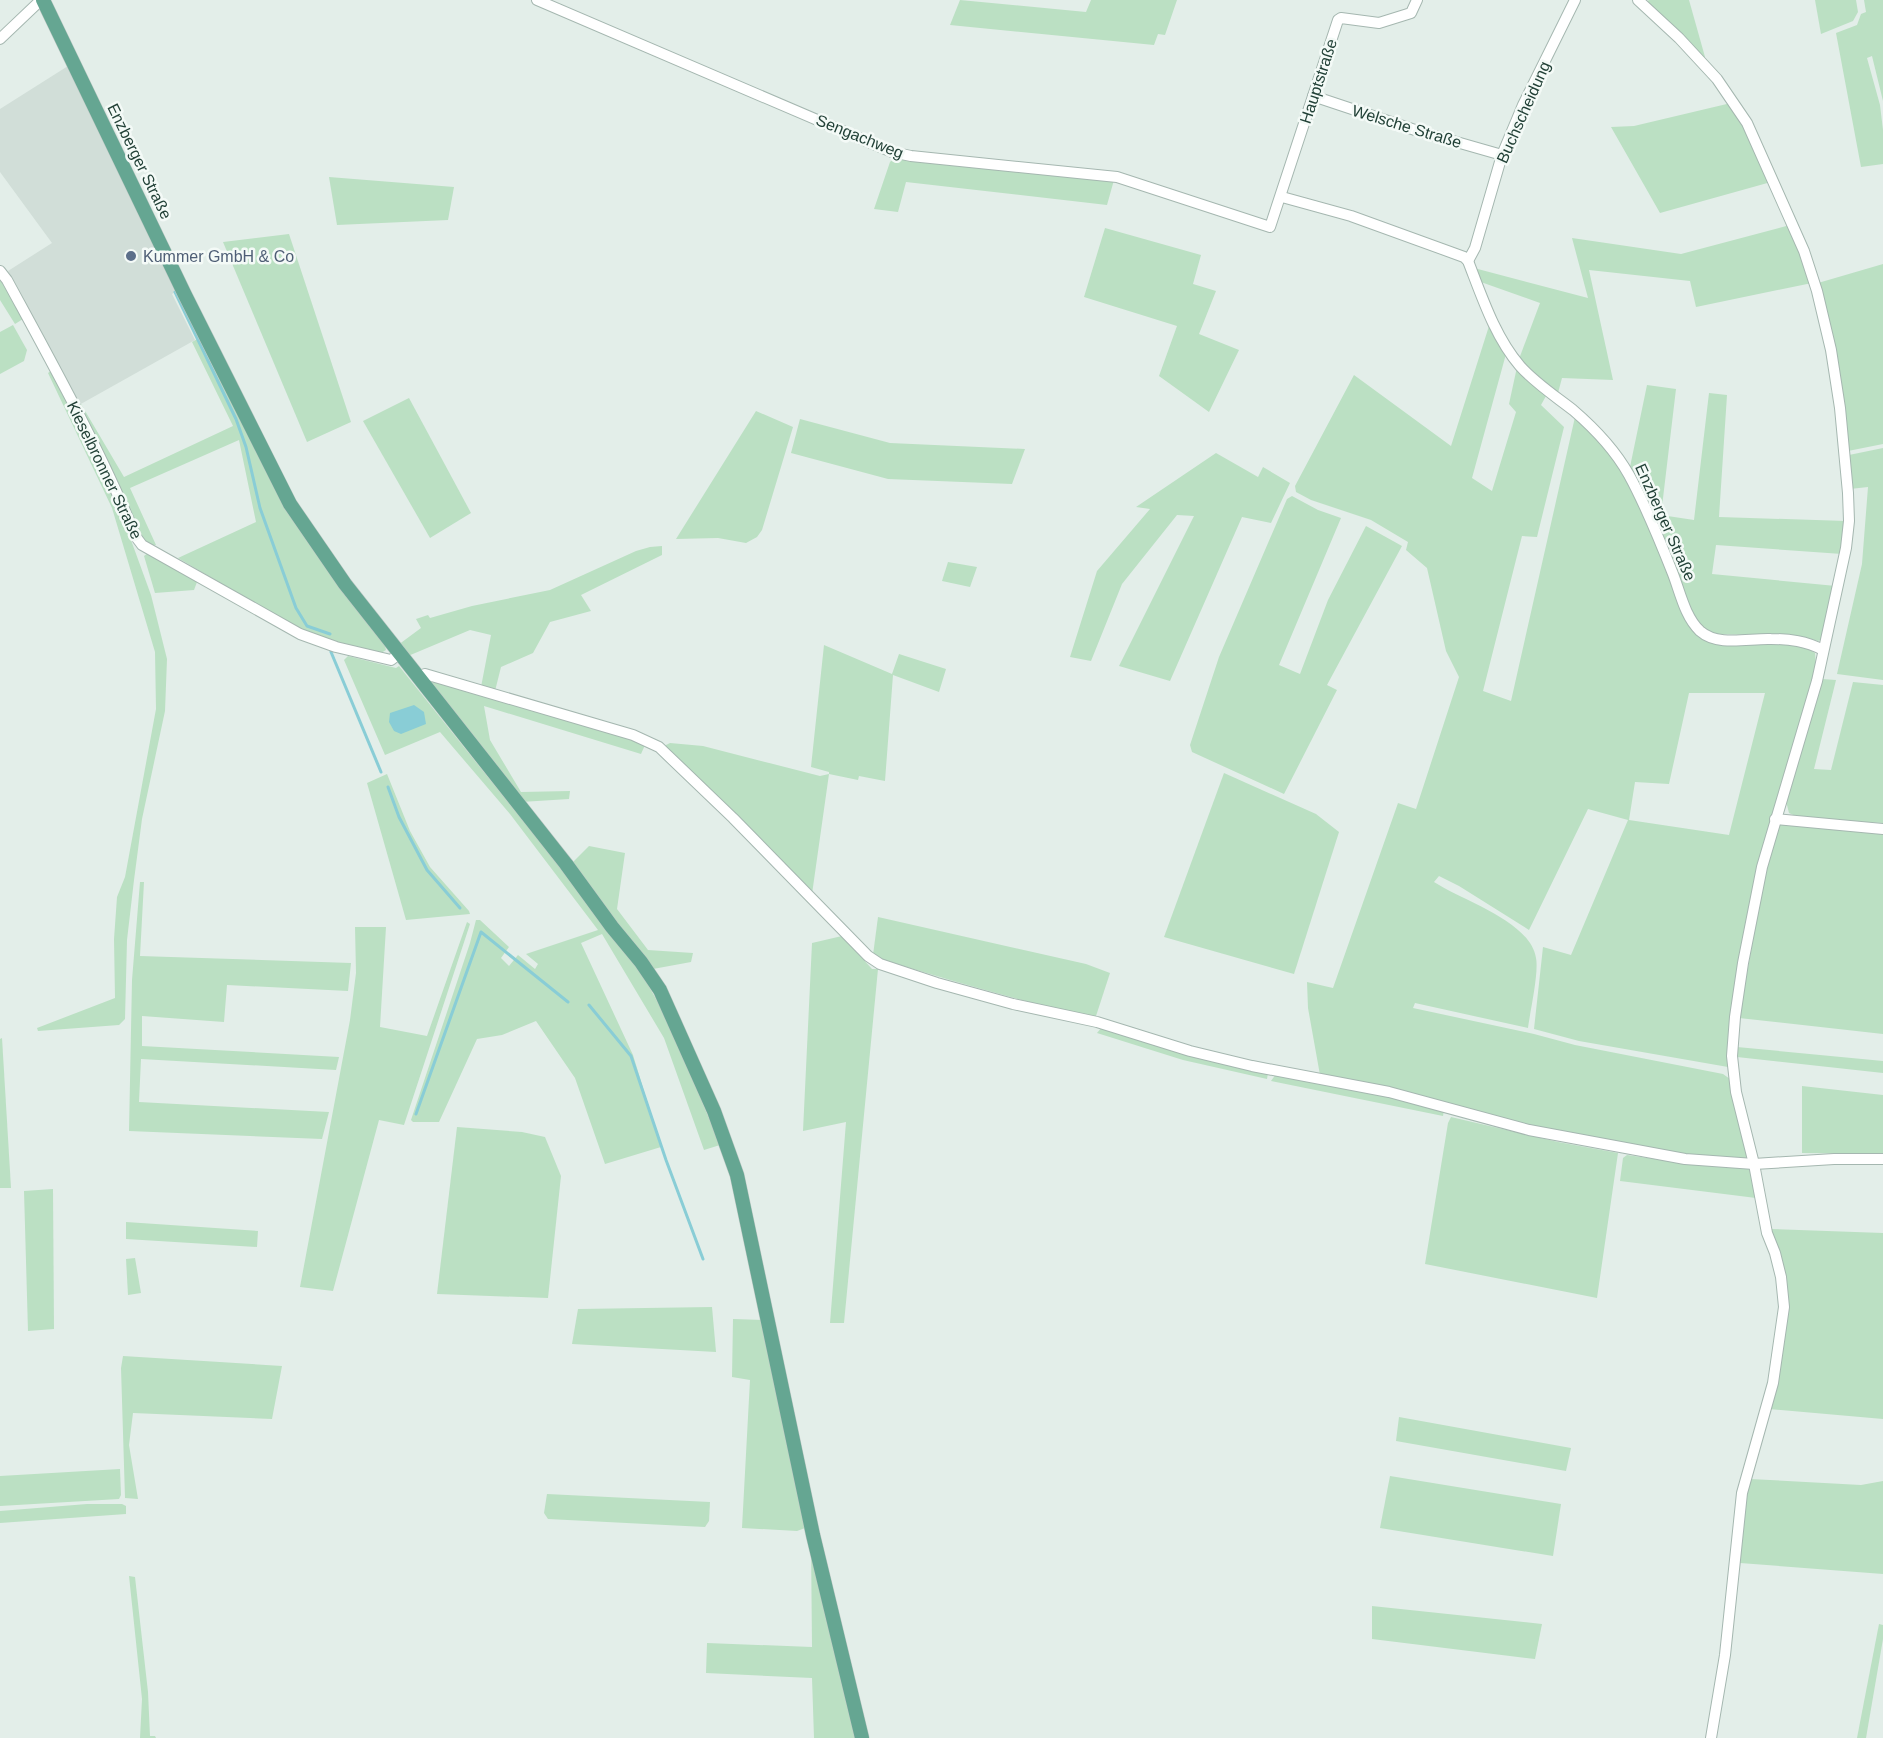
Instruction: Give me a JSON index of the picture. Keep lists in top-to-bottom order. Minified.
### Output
{"streets":{"main road":["Enzberger Straße"],"street":["Hauptstraße","Buchscheidung","Welsche Straße","Sengachweg","Kieselbronner Straße"]},"crossings":[["Hauptstraße","Welsche Straße"],["Hauptstraße","Sengachweg"],["Buchscheidung","Welsche Straße"],["Buchscheidung","Enzberger Straße"],["Enzberger Straße","Kieselbronner Straße"]],"places":["Kummer GmbH & Co"]}
